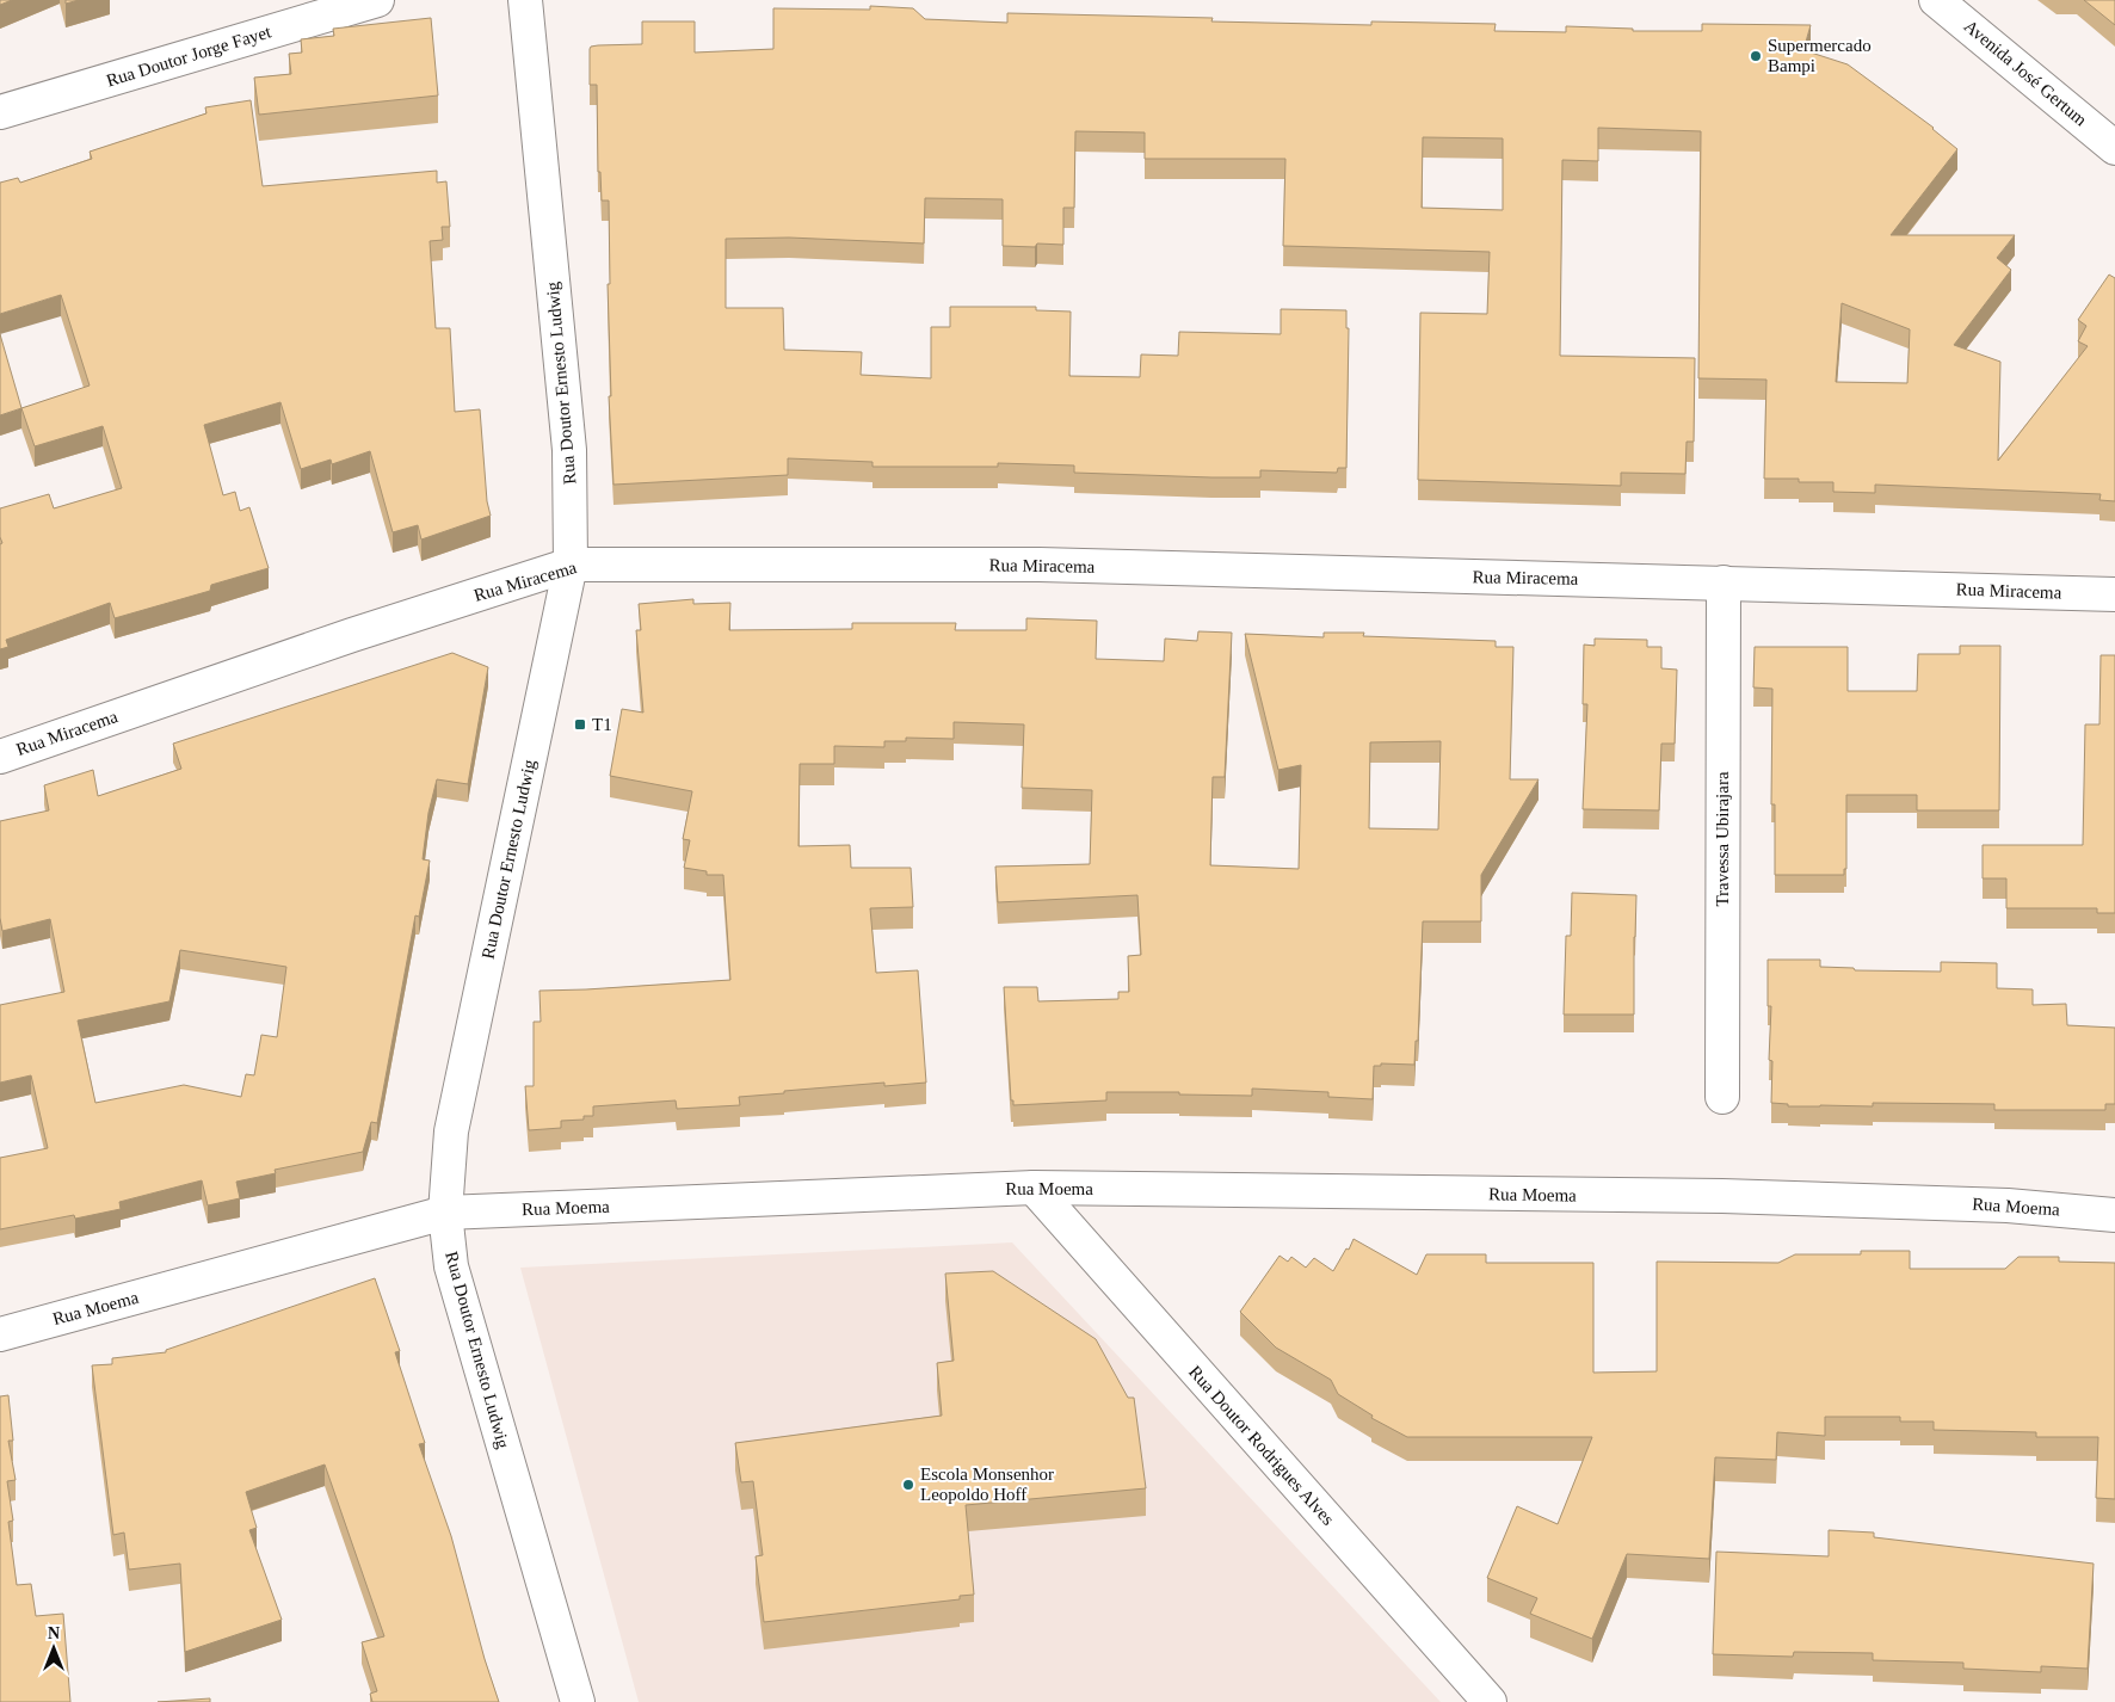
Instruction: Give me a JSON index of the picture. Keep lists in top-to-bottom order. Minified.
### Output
{"streets":{"street":["Rua Doutor Jorge Fayet","Avenida José Gertum","Rua Doutor Ernesto Ludwig","Rua Miracema","Travessa Ubirajara","Rua Moema","Rua Doutor Rodrigues Alves"]},"crossings":[["Rua Doutor Ernesto Ludwig","Rua Miracema"],["Rua Doutor Ernesto Ludwig","Rua Moema"],["Rua Miracema","Travessa Ubirajara"],["Rua Moema","Rua Doutor Rodrigues Alves"]],"places":{"other":["Supermercado Bampi","Escola Monsenhor Leopoldo Hoff"],"transit":["T1"]},"north":"top"}
